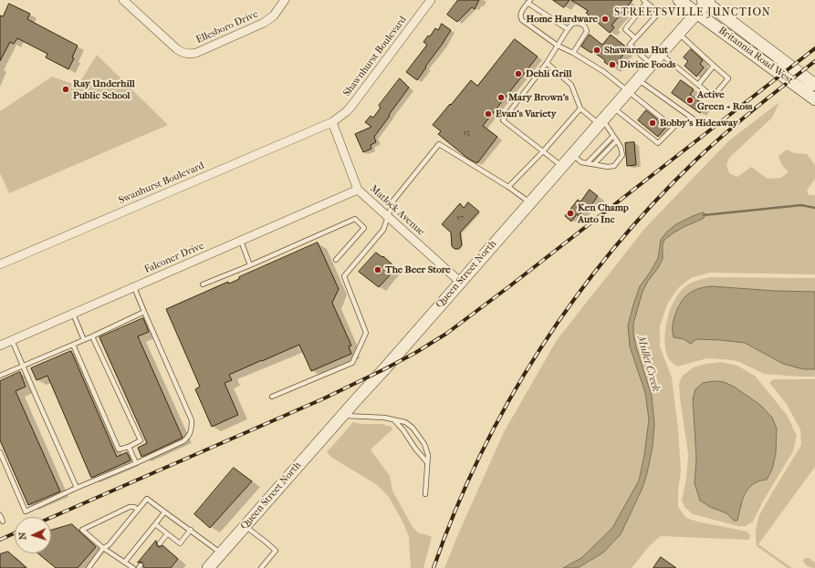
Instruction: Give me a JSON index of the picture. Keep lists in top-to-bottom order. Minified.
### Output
{"streets":{"main road":["Britannia Road West","Queen Street North"],"street":["Ellesboro Drive","Shawnhurst Boulevard","Swanhurst Boulevard","Matlock Avenue","Falconer Drive"]},"crossings":[["Britannia Road West","Queen Street North"],["Shawnhurst Boulevard","Swanhurst Boulevard"],["Shawnhurst Boulevard","Matlock Avenue"],["Swanhurst Boulevard","Matlock Avenue"],["Matlock Avenue","Falconer Drive"],["Matlock Avenue","Queen Street North"]],"districts":["STREETSVILLE JUNCTION"],"water":["Mullet Creek"],"places":["Home Hardware","Shawarma Hut","Divine Foods","Dehli Grill","Ray Underhill Public School","Mary Brown's","Active Green + Ross","Evan's Variety","Bobby's Hideaway","Ken Champ Auto Inc","The Beer Store"],"house_numbers":["53","57"],"north":"left"}
